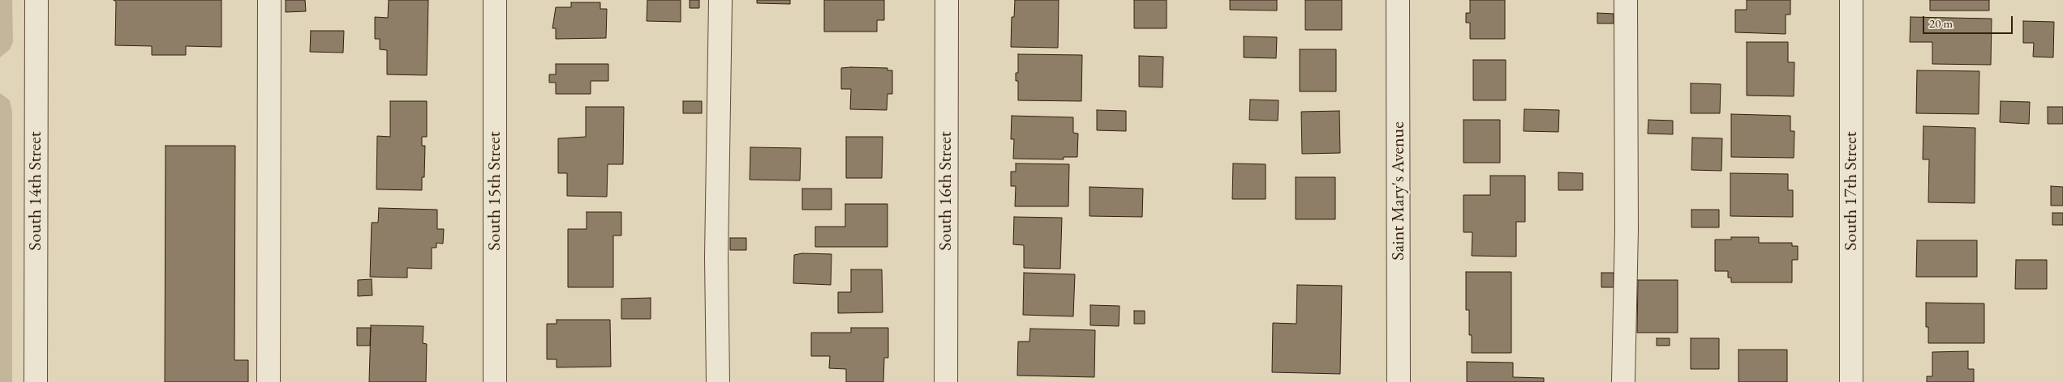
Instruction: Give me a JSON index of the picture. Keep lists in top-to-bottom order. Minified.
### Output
{"streets":{"street":["South 14th Street","South 15th Street","South 16th Street","Saint Mary's Avenue","South 17th Street"]},"scale_bar":"20 m"}
